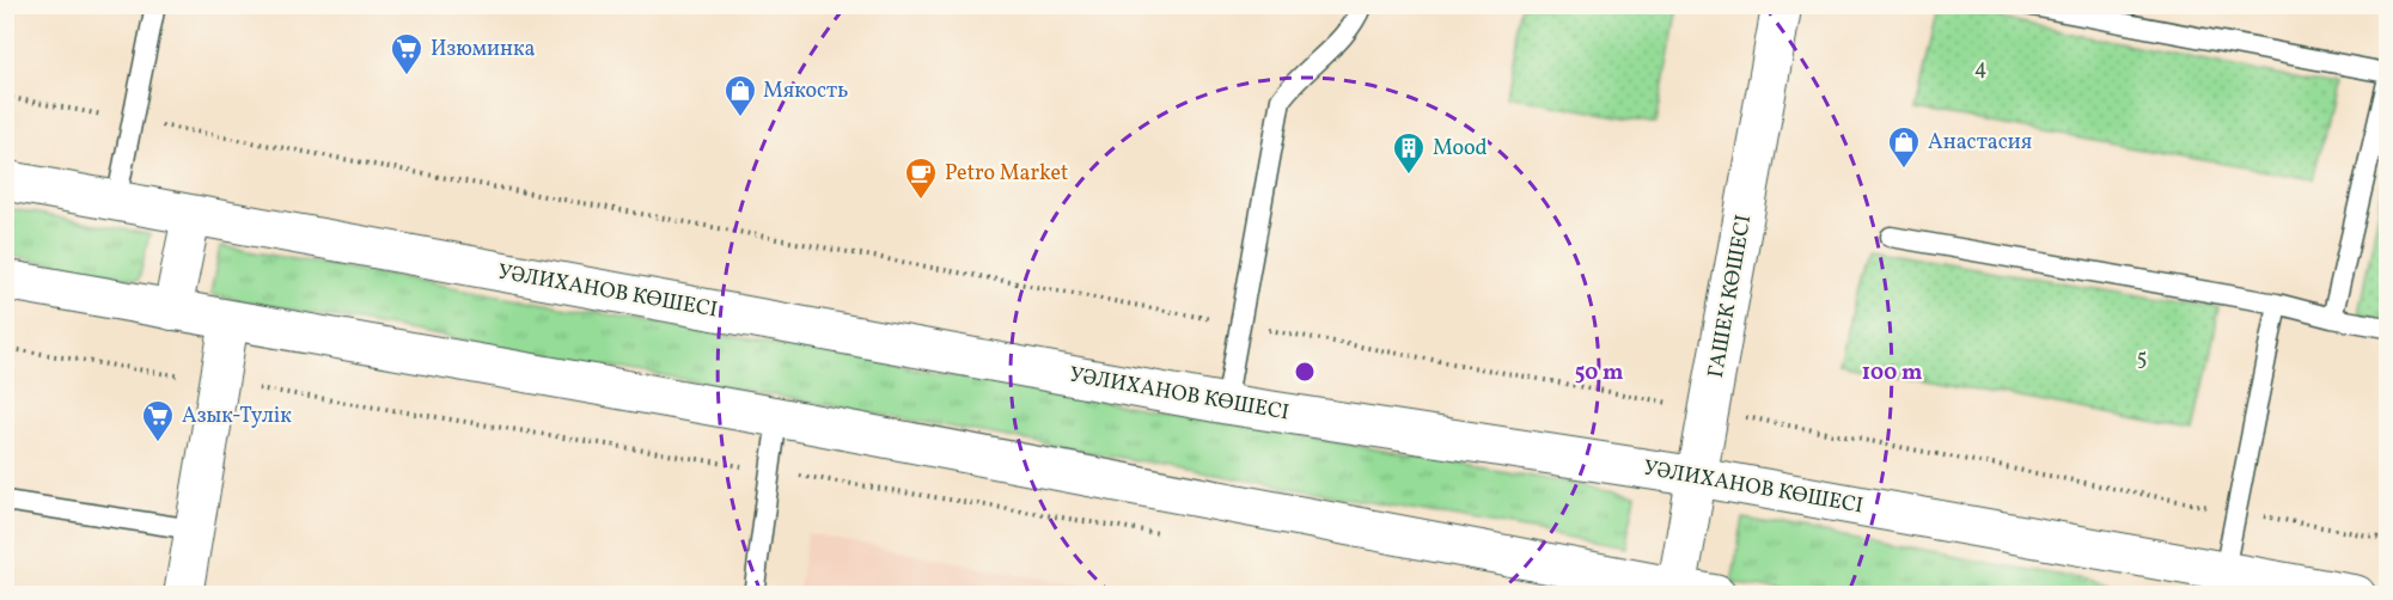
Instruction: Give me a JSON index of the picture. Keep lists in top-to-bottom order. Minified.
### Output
{"streets":{"main road":["УӘЛИХАНОВ КӨШЕСІ","ГАШЕК КӨШЕСІ"]},"crossings":[["УӘЛИХАНОВ КӨШЕСІ","ГАШЕК КӨШЕСІ"]],"parks":["4","5"],"places":{"supermarket":["Изюминка","Азык-Тулiк"],"shop":["Мякость","Анастасия"],"building":["Mood"],"cafe":["Petro Market"]},"rings":["50 m","100 m"]}
